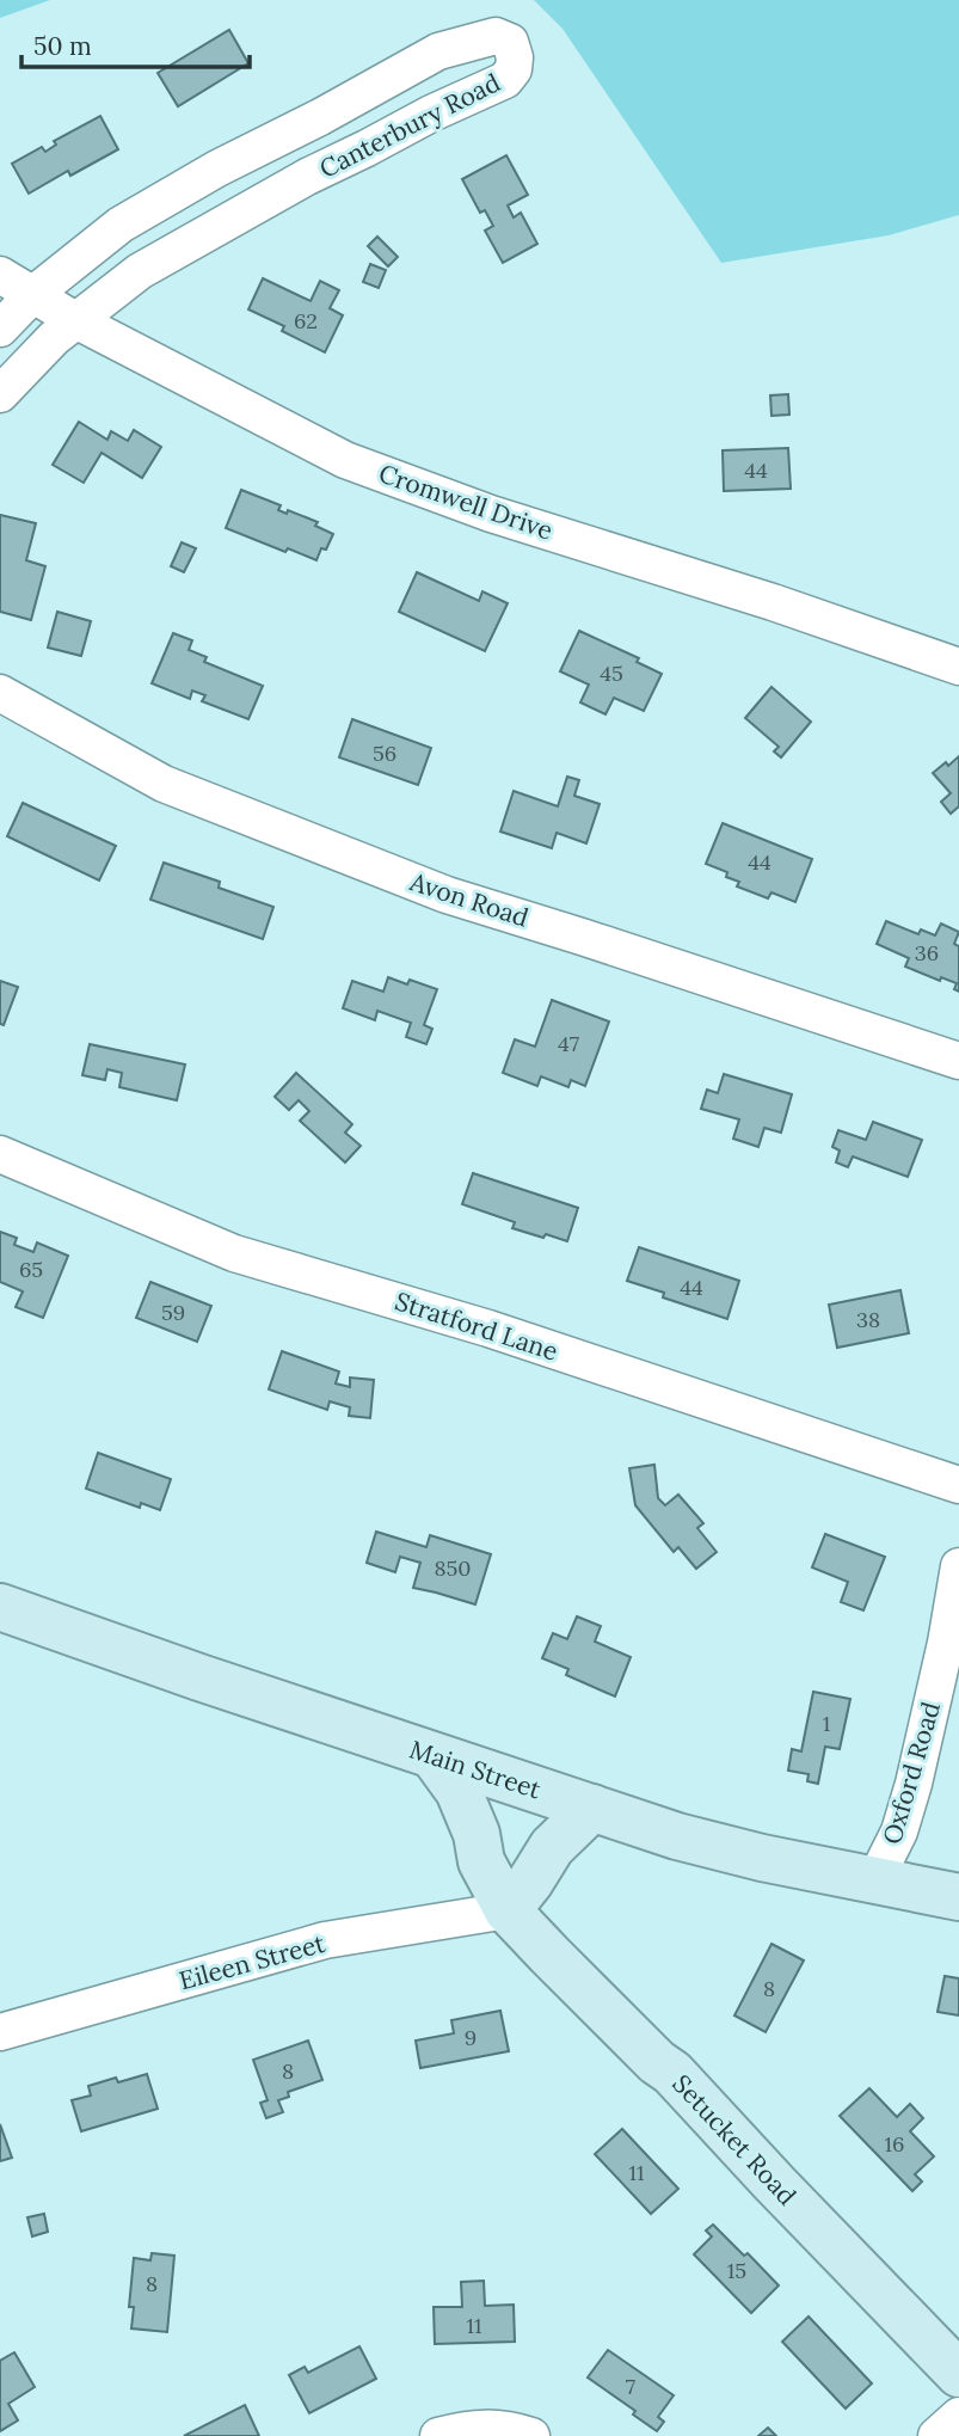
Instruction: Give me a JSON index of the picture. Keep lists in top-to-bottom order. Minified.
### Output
{"streets":{"main road":["Main Street","Setucket Road"],"street":["Canterbury Road","Cromwell Drive","Avon Road","Stratford Lane","Oxford Road","Eileen Street"]},"crossings":[["Canterbury Road","Cromwell Drive"],["Main Street","Oxford Road"],["Main Street","Setucket Road"],["Eileen Street","Setucket Road"]],"house_numbers":["62","44","45","56","44","36","47","65","44","59","38","850","1","8","9","8","16","11","15","8","11","7"],"scale_bar":"50 m"}
